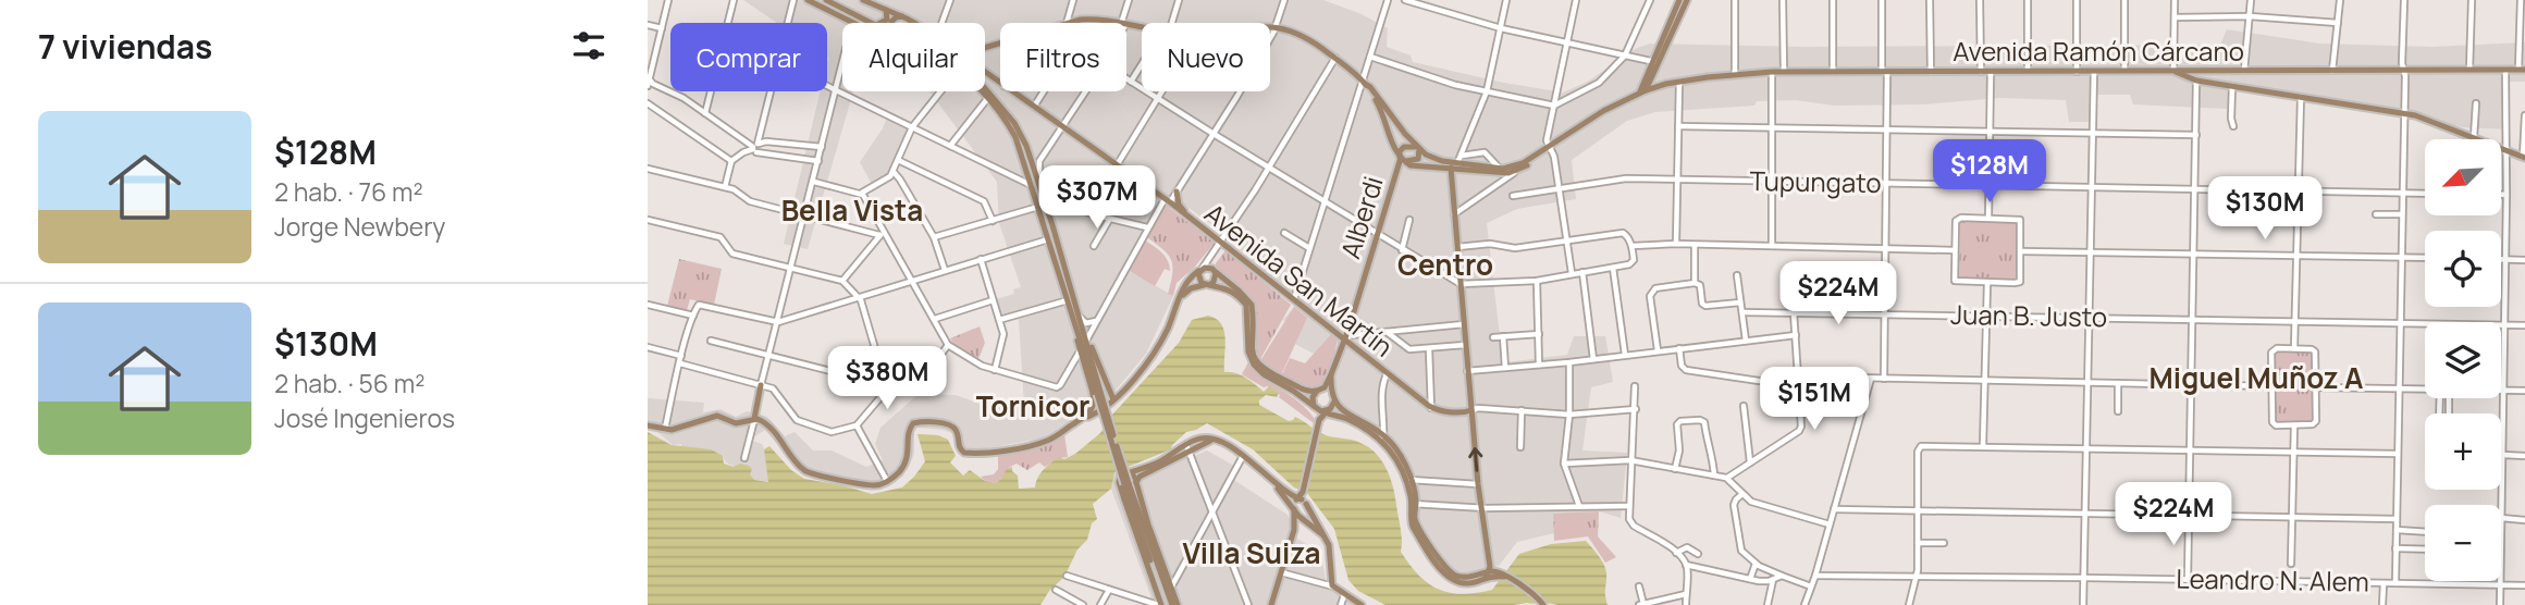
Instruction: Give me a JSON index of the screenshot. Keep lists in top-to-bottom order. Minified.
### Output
{"streets":{"main road":["Avenida Ramón Cárcano","Alberdi","Avenida San Martín"],"street":["Tupungato","Juan B. Justo","Leandro N. Alem"]},"crossings":[["Alberdi","Avenida San Martín"]],"districts":["Bella Vista","Centro","Miguel Muñoz A","Tornicor","Villa Suiza"],"north":"bottom left","page":{"heading":"7 viviendas","chip":["Comprar","Alquilar","Filtros","Nuevo"],"list":[{"name":"$128M","note":"2 hab. · 76 m² · Jorge Newbery"},{"name":"$130M","note":"2 hab. · 56 m² · José Ingenieros"}],"map_buttons":["+","−"],"price":["$128M","$307M","$130M","$224M","$380M","$151M","$224M"]}}
